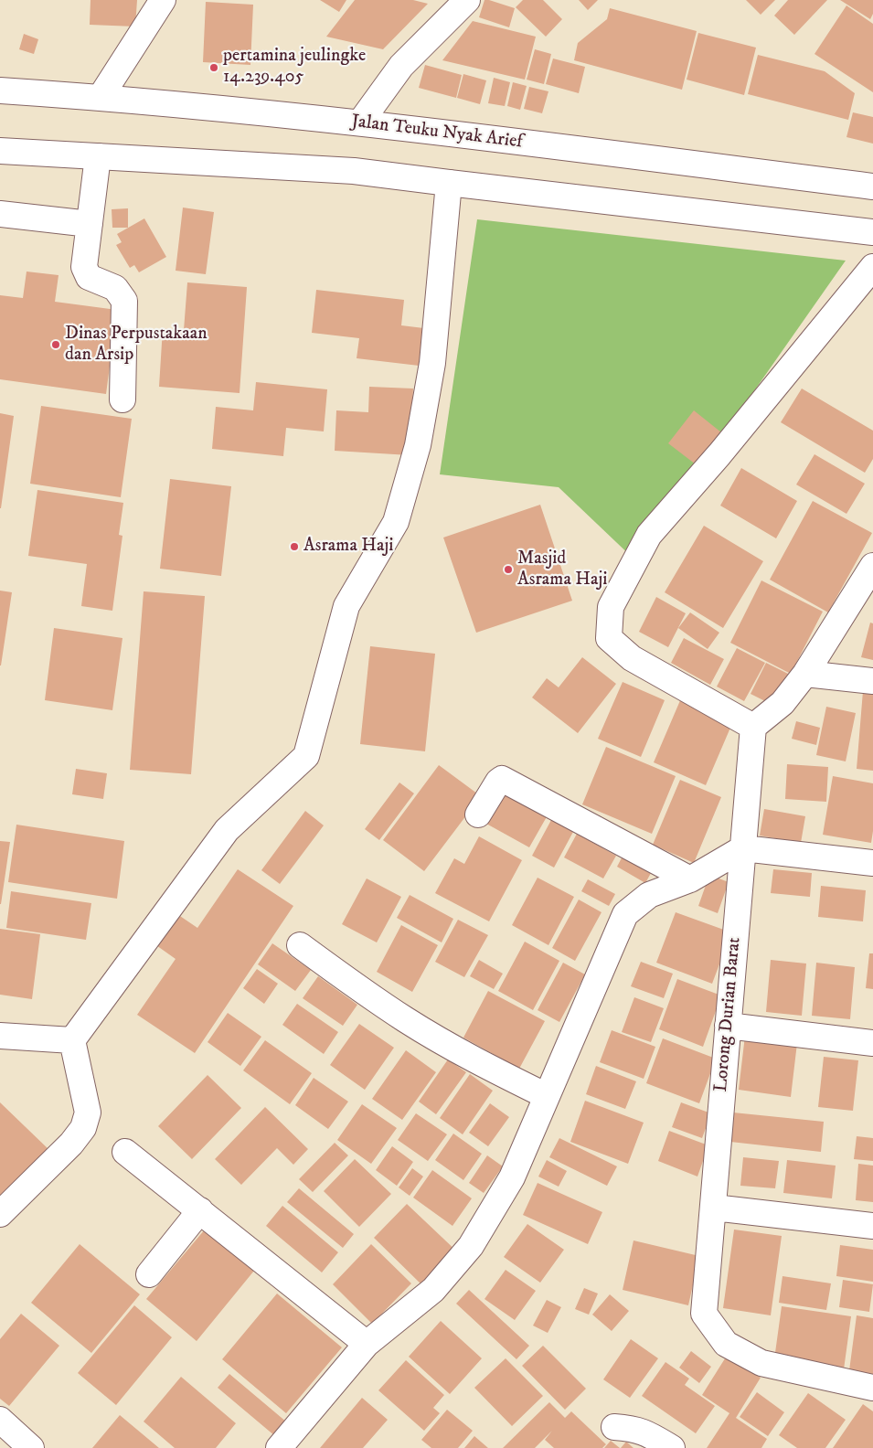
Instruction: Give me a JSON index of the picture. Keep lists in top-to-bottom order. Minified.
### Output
{"streets":{"main road":["Jalan Teuku Nyak Arief","Lorong Durian Barat"]},"places":["pertamina jeulingke 14.239.405","Dinas Perpustakaan dan Arsip","Asrama Haji","Masjid Asrama Haji"]}
